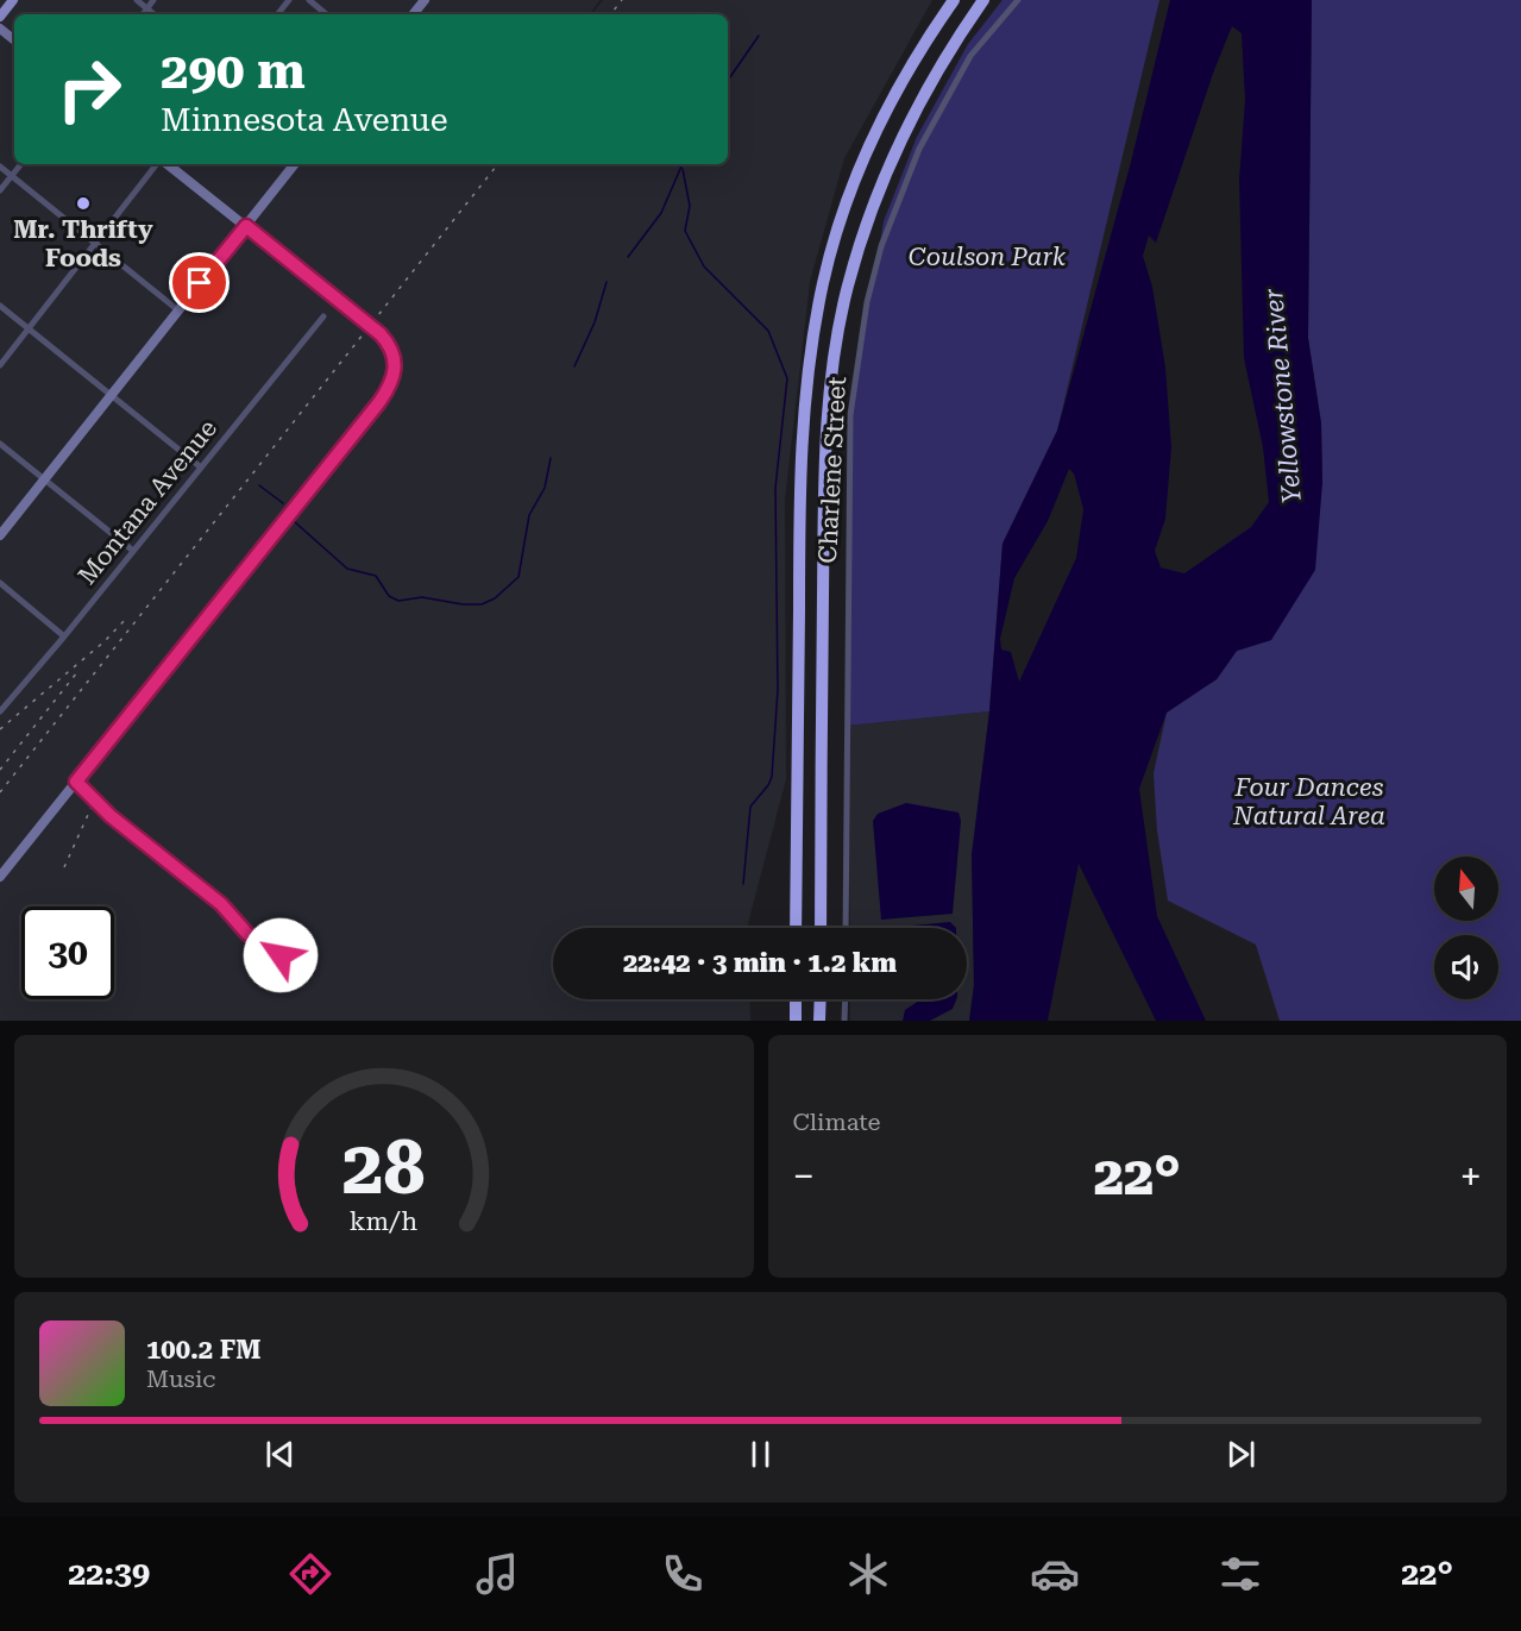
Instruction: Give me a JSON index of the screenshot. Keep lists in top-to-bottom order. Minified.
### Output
{"streets":{"street":["Charlene Street","Montana Avenue"]},"water":["Yellowstone River"],"parks":["Coulson Park","Four Dances Natural Area"],"places":["Mr. Thrifty Foods"],"north":"top","page":{"turn":["290 m","Minnesota Avenue"],"limit":"30","trip":"22:42 · 3 min · 1.2 km","tile":"Climate","heat":["−","22°","+"],"song":["100.2 FM","Music"],"tabs":["22:39","22°"],"gauge":["28","km/h"]}}
